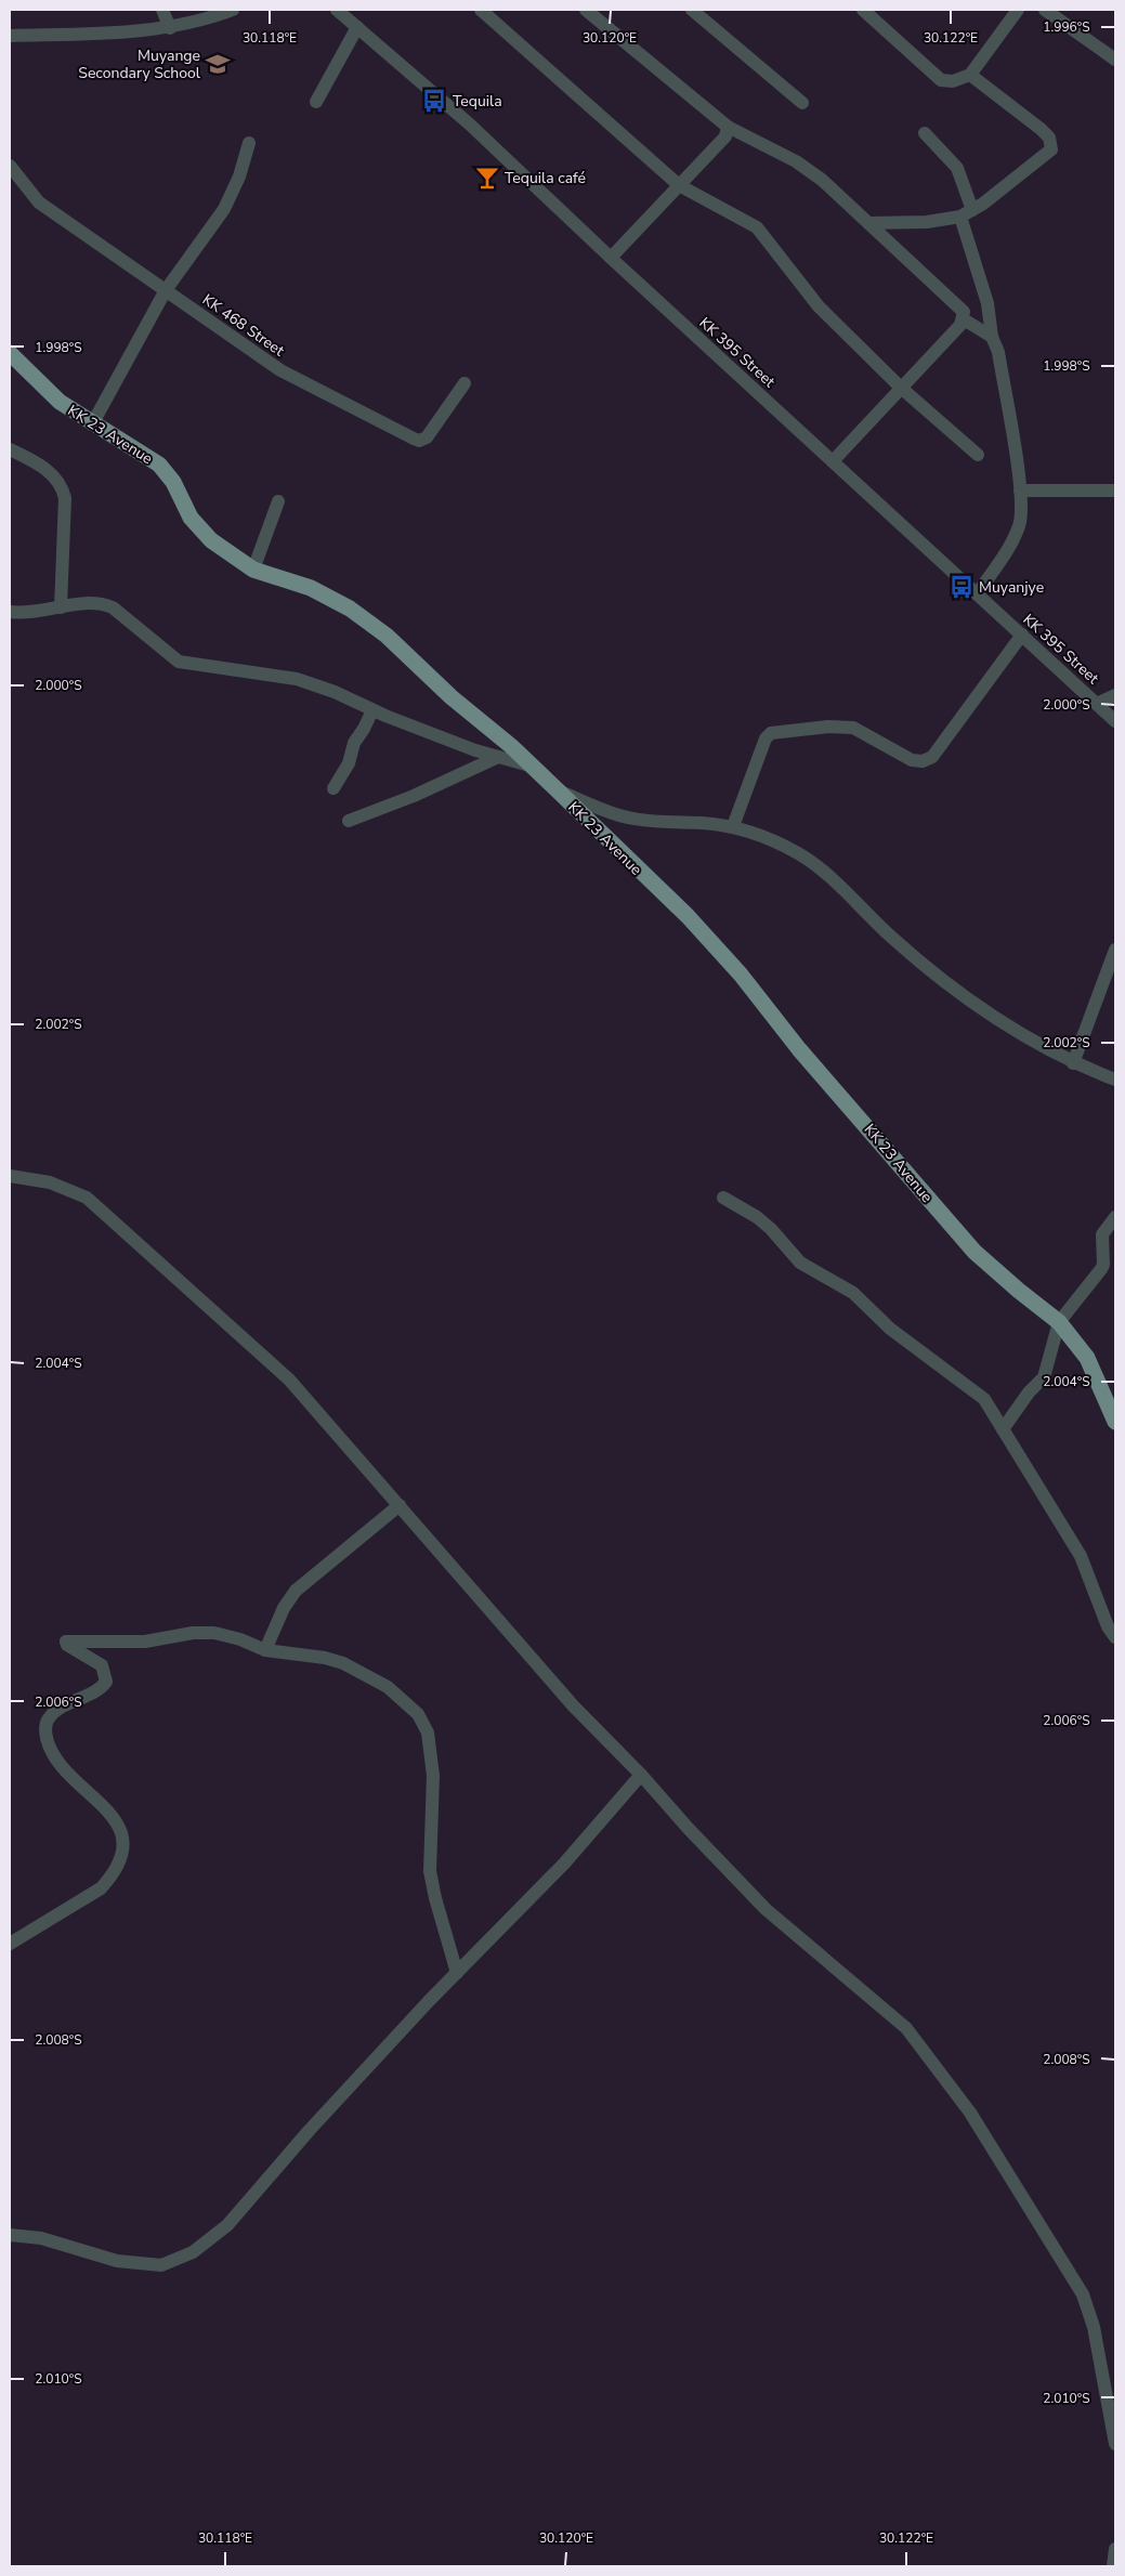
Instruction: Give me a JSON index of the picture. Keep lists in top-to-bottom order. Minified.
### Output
{"streets":{"main road":["KK 23 Avenue"],"street":["KK 468 Street","KK 395 Street"]},"places":{"school or university":["Muyange Secondary School"],"bus stop":["Tequila","Muyanjye"],"bar":["Tequila café"]},"coordinates":["1.996°S","30.118°E","30.120°E","30.122°E","1.998°S","2.000°S","2.002°S","2.004°S","2.006°S","2.008°S","2.010°S"]}
